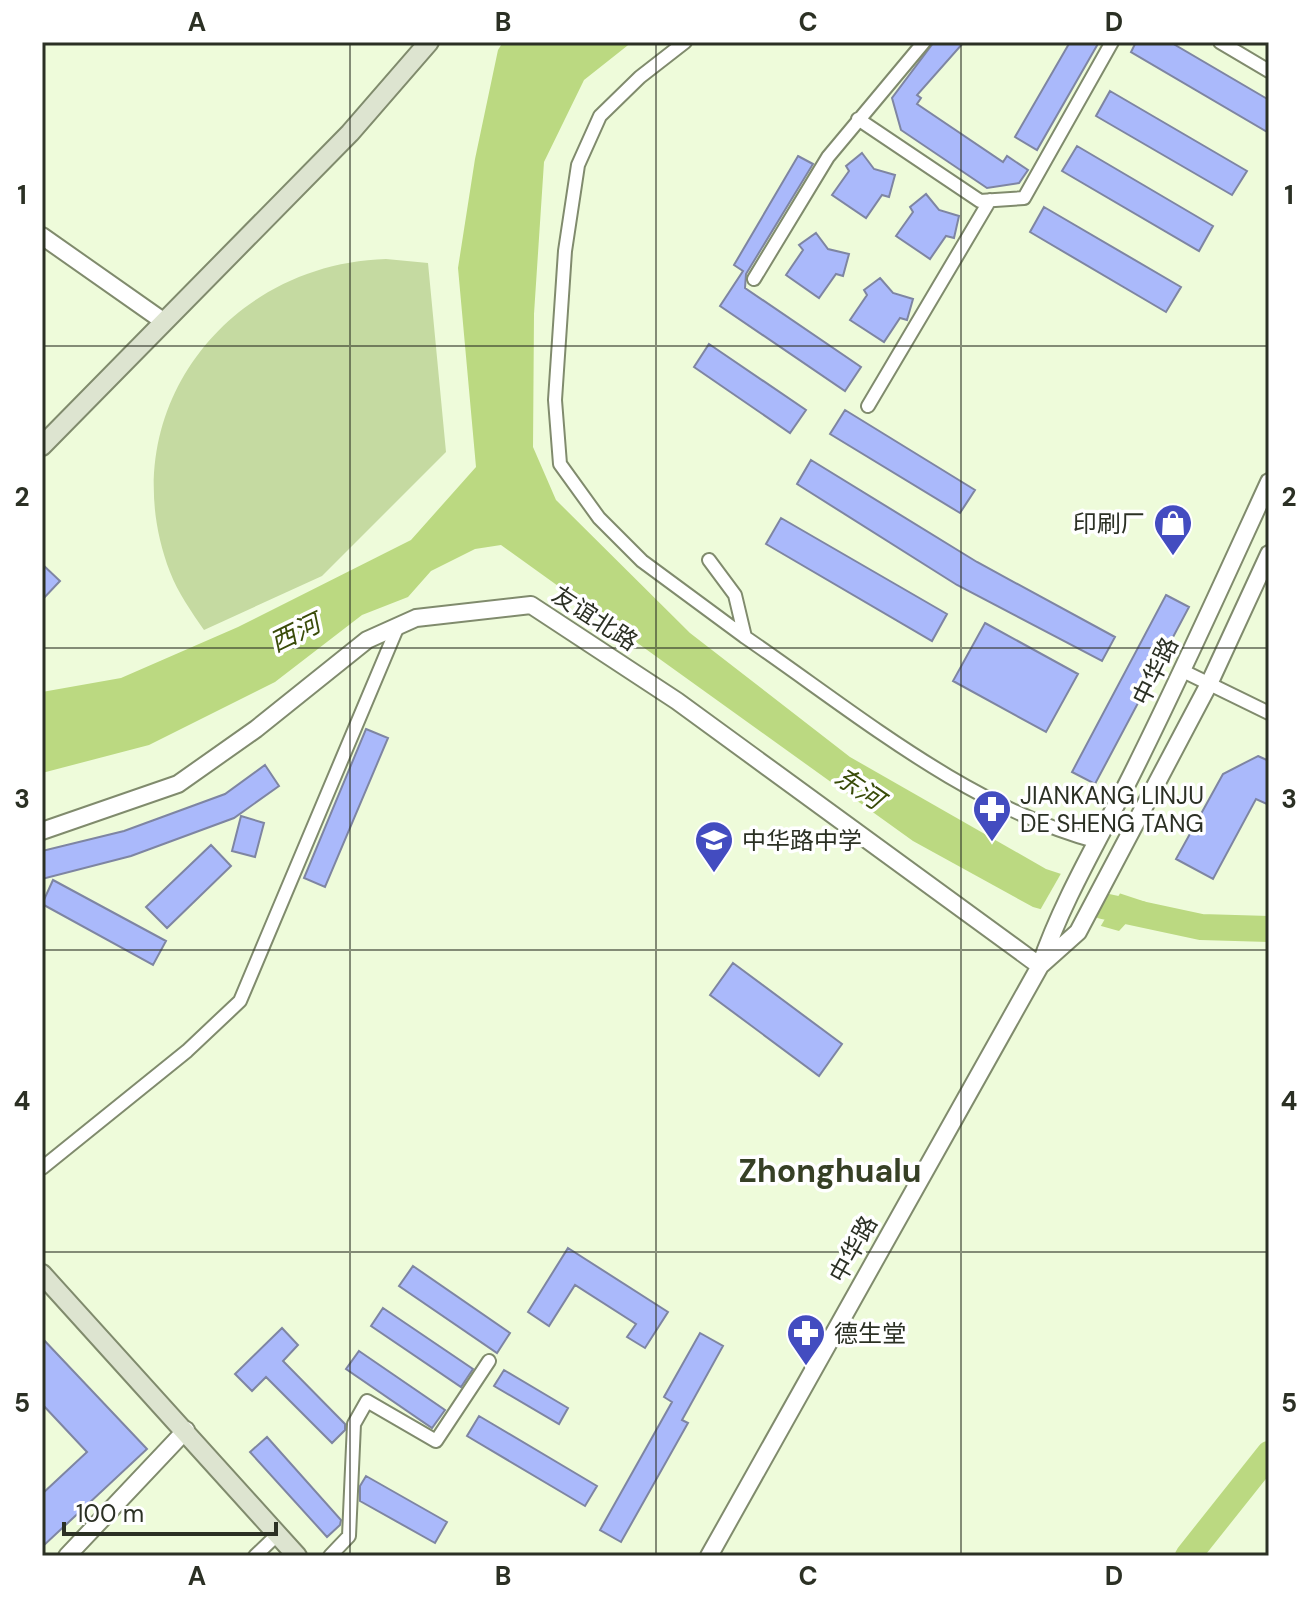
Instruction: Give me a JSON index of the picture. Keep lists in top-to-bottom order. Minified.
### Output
{"streets":{"street":["友谊北路","中华路"]},"crossings":[["友谊北路","中华路"]],"districts":["Zhonghualu"],"water":["西河","东河"],"places":{"shop":["印刷厂"],"pharmacy":["JIANKANG LINJU DE SHENG TANG","德生堂"],"school or university":["中华路中学"]},"scale_bar":"100 m","grid":{"columns":["A","B","C","D"],"rows":["1","2","3","4","5"]}}
